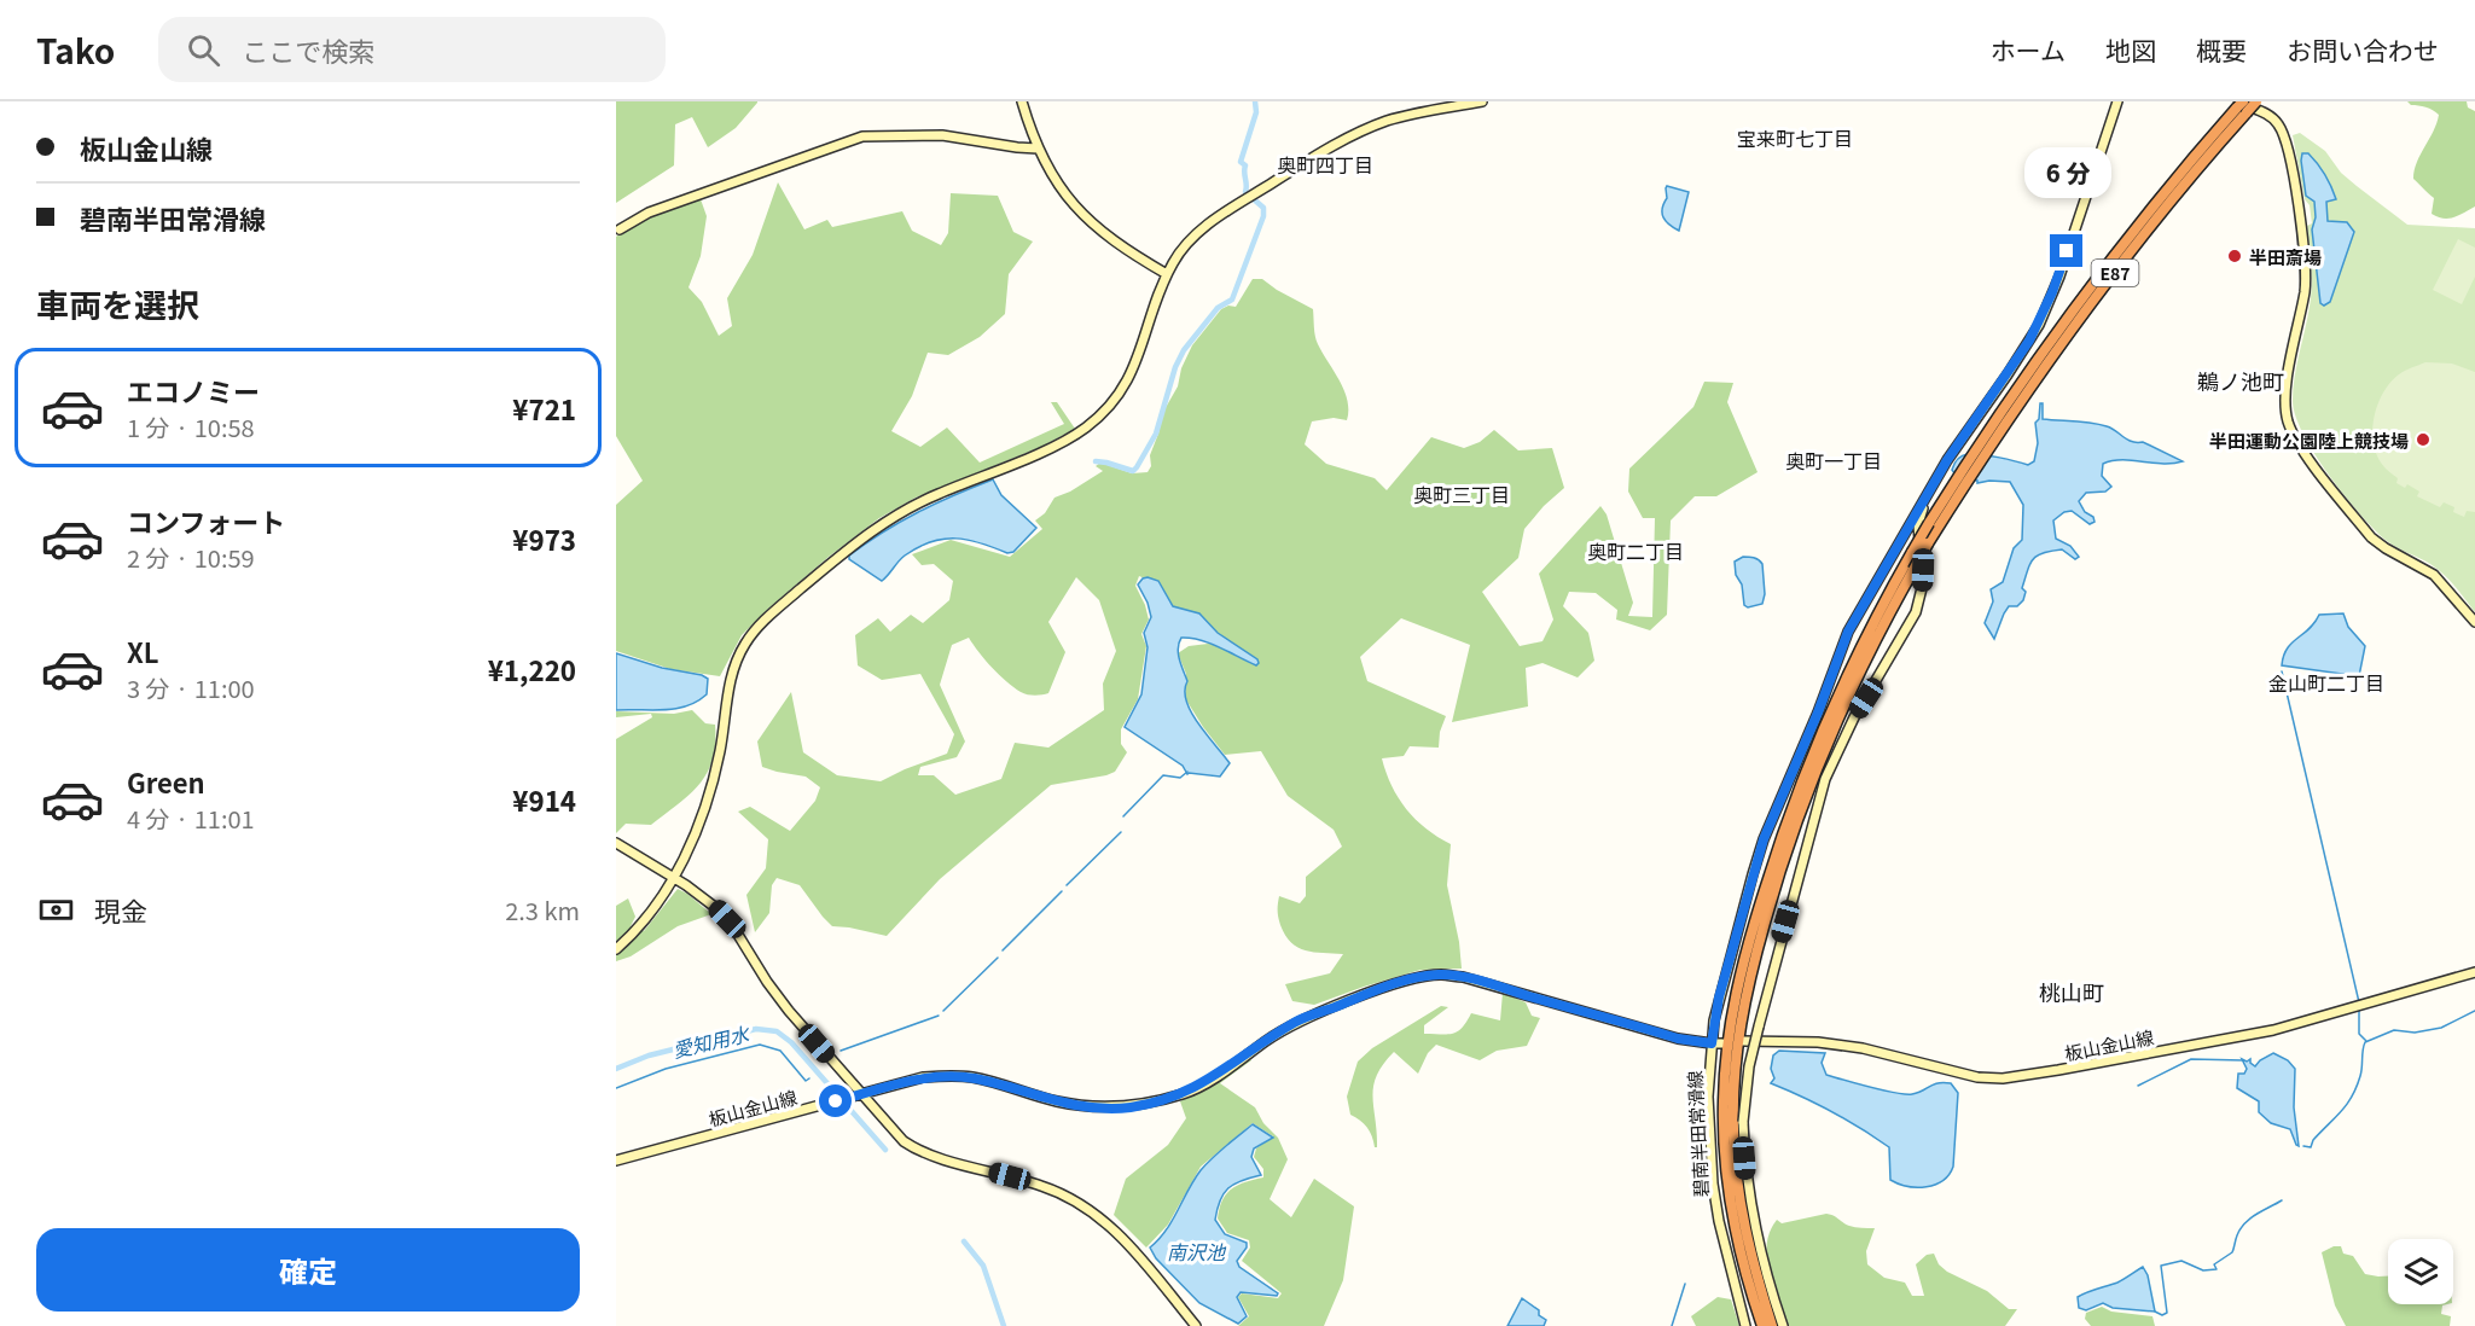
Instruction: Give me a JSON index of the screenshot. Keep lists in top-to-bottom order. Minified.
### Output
{"streets":{"highway":["E87"],"main road":["板山金山線","碧南半田常滑線"]},"crossings":[["E87","碧南半田常滑線"],["板山金山線","碧南半田常滑線"]],"districts":["宝来町七丁目","奥町四丁目","鵜ノ池町","奥町一丁目","奥町三丁目","奥町二丁目","金山町二丁目","桃山町"],"water":["愛知用水","南沢池"],"places":["半田斎場","半田運動公園陸上競技場"],"page":{"header":"Tako","search":"ここで検索","nav":["ホーム","地図","概要","お問い合わせ"],"banner":["板山金山線","碧南半田常滑線"],"bubble":"6 分","heading":"車両を選択","list":[{"name":"エコノミー","note":"1 分 · 10:58","value":"¥721"},{"name":"コンフォート","note":"2 分 · 10:59","value":"¥973"},{"name":"XL","note":"3 分 · 11:00","value":"¥1,220"},{"name":"Green","note":"4 分 · 11:01","value":"¥914"}],"pay":["現金","2.3 km"],"buttons":"確定"}}
